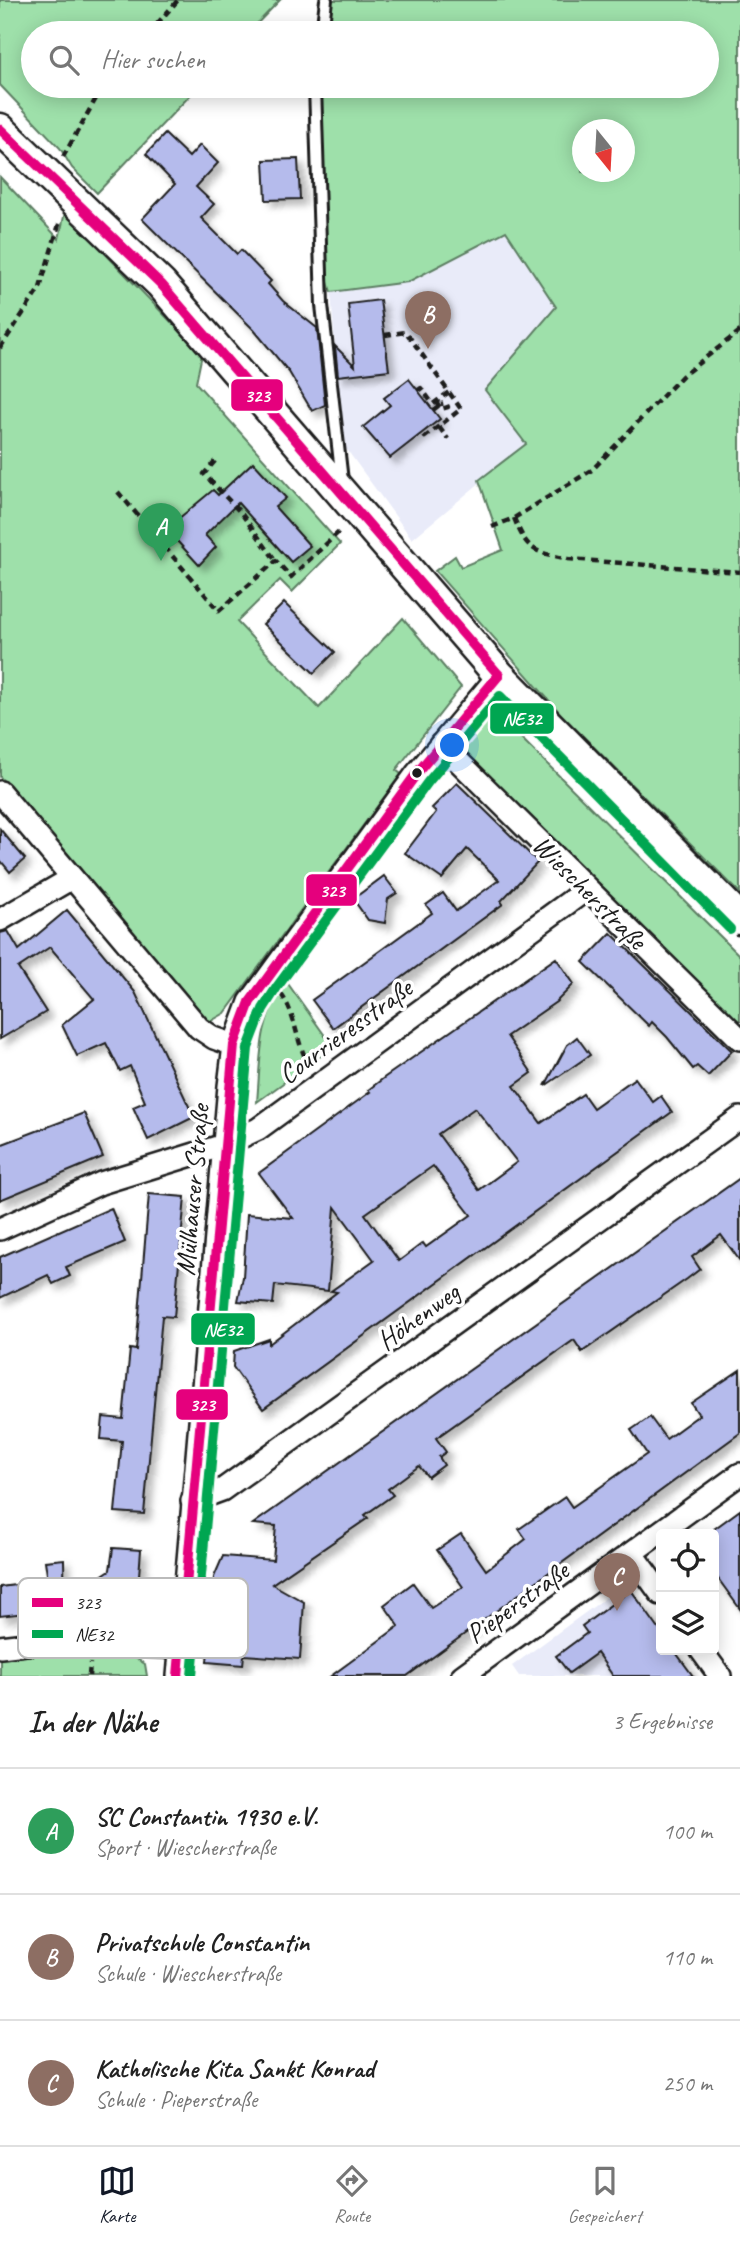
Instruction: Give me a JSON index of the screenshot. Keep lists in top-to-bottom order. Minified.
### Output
{"streets":{"street":["Wiescherstraße","Courrieresstraße","Mülhauser Straße","Höhenweg","Pieperstraße"]},"crossings":[["Wiescherstraße","Courrieresstraße"],["Wiescherstraße","Mülhauser Straße"],["Courrieresstraße","Mülhauser Straße"],["Mülhauser Straße","Höhenweg"]],"lines":["transit line 323","transit line NE32"],"legend":["323","NE32"],"north":"bottom","page":{"search":"Hier suchen","pins":["B","A","C"],"heading":["In der Nähe","3 Ergebnisse"],"list":[{"mark":"A","name":"SC Constantin 1930 e.V.","note":"Sport · Wiescherstraße","value":"100 m"},{"mark":"B","name":"Privatschule Constantin","note":"Schule · Wiescherstraße","value":"110 m"},{"mark":"C","name":"Katholische Kita Sankt Konrad","note":"Schule · Pieperstraße","value":"250 m"}],"nav":["Karte","Route","Gespeichert"]}}
